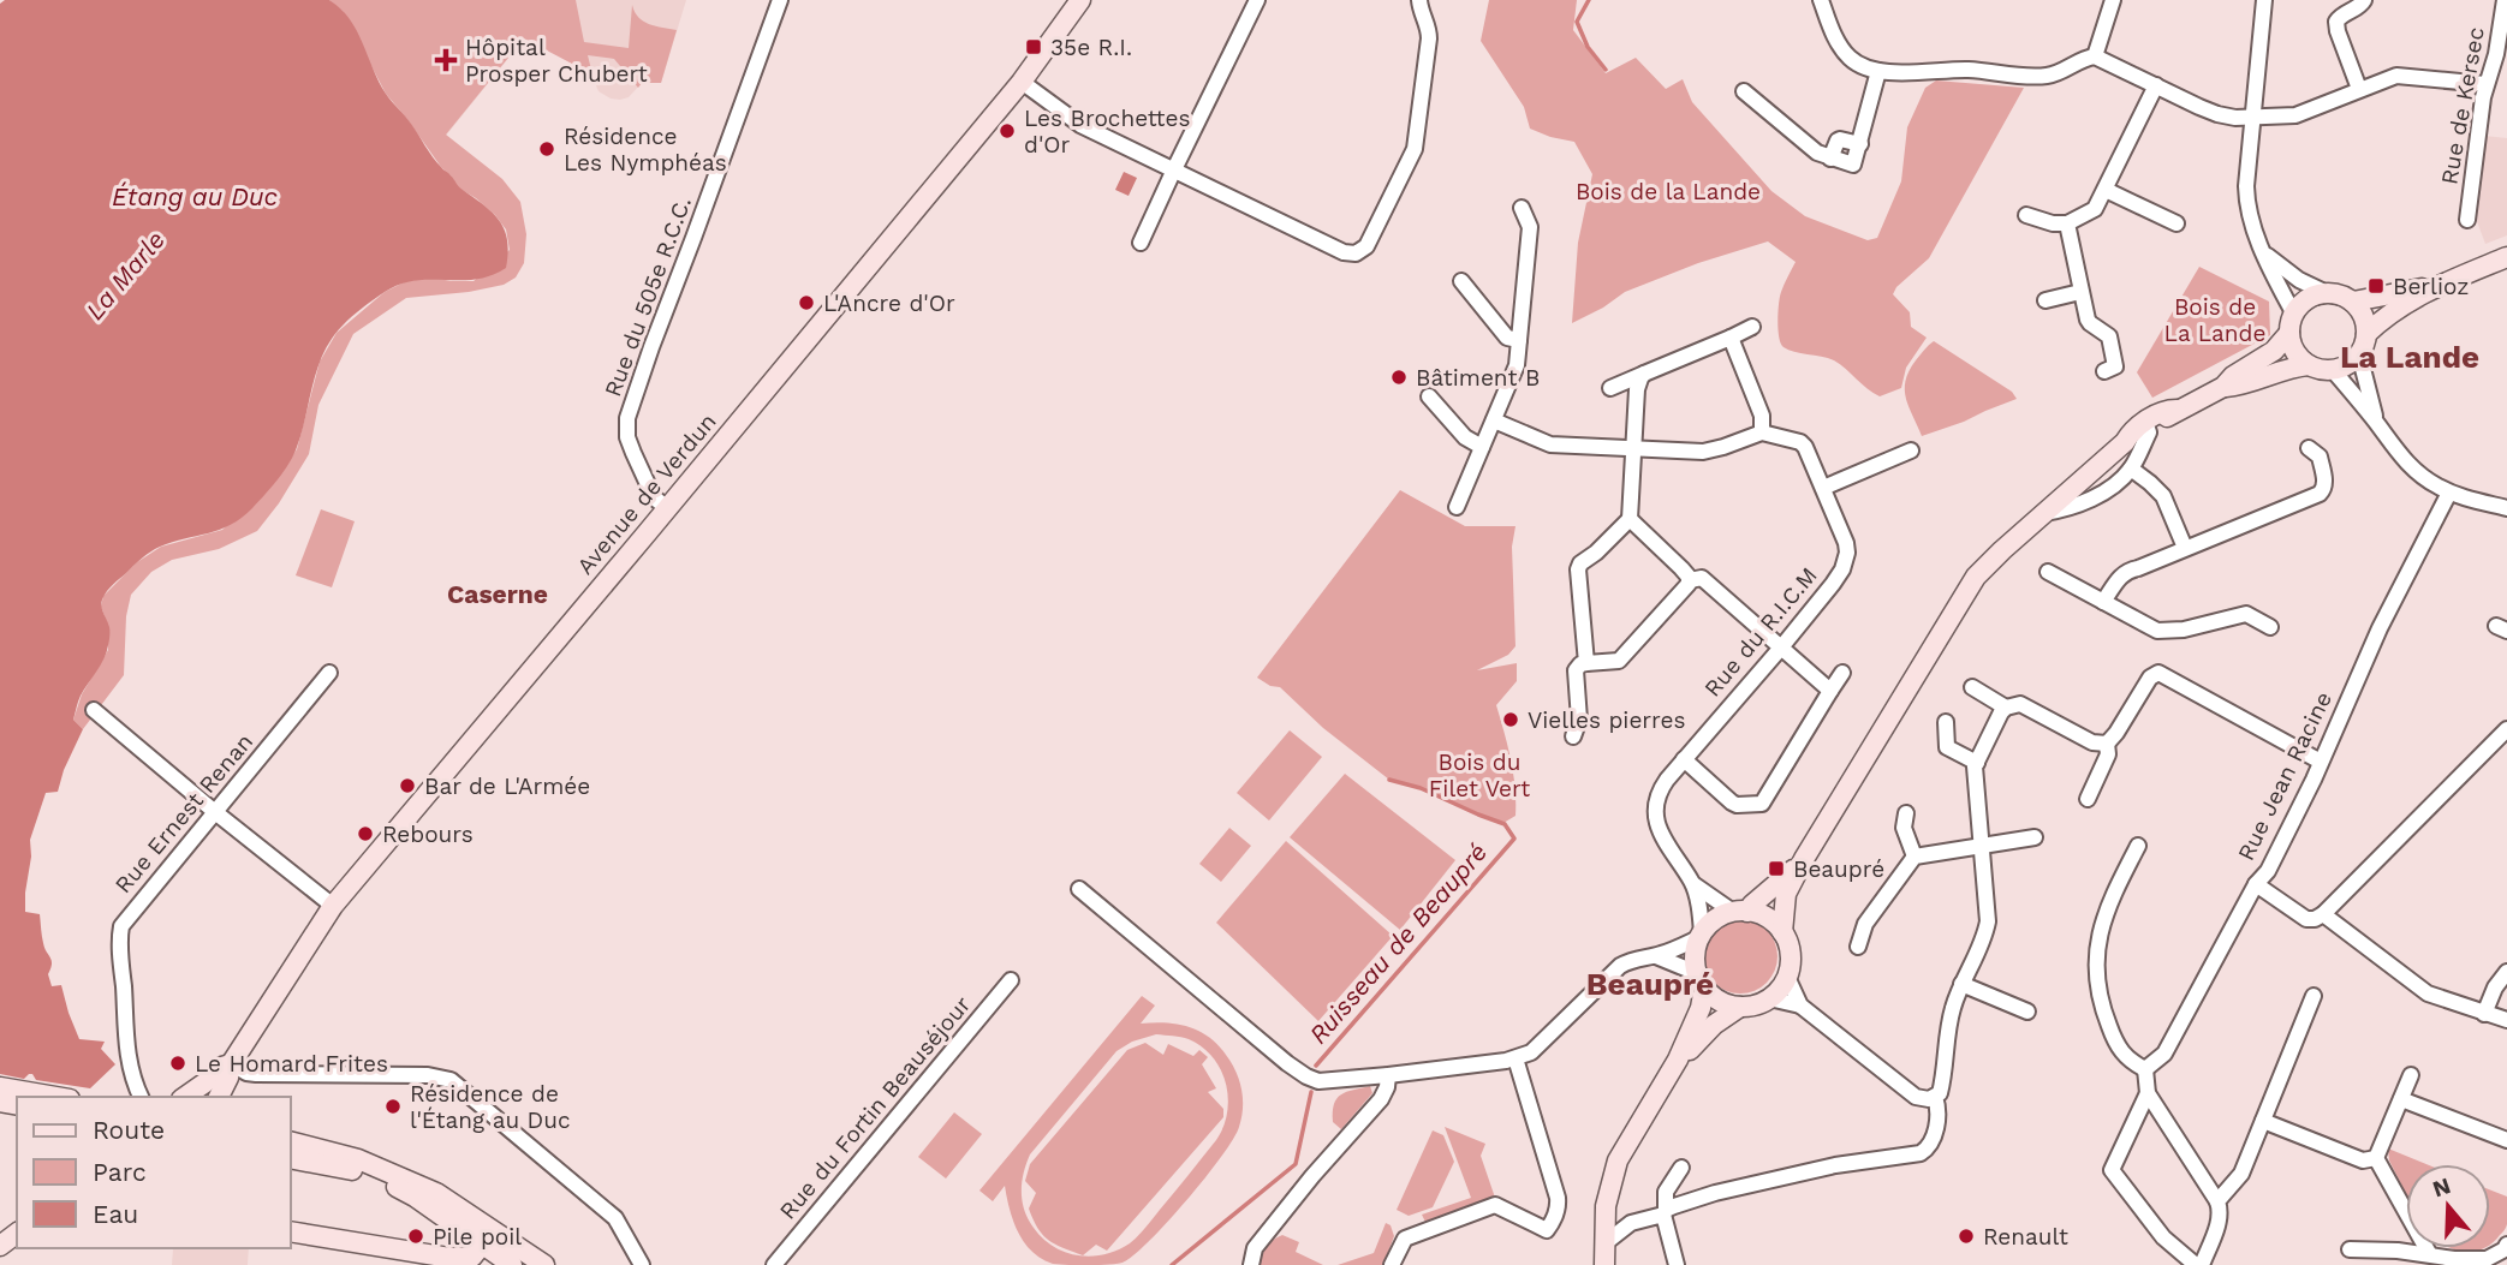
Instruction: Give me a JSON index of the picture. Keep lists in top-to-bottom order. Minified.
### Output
{"streets":{"street":["Rue de Kersec","Rue du 505e R.C.C.","Avenue de Verdun","Rue du R.I.C.M","Rue Jean Racine","Rue Ernest Renan","Rue du Fortin Beauséjour"]},"crossings":[["Rue du 505e R.C.C.","Avenue de Verdun"]],"districts":["La Lande","Caserne","Beaupré"],"water":["Étang au Duc","La Marle","Ruisseau de Beaupré"],"parks":["Bois de la Lande","Bois de La Lande","Bois du Filet Vert"],"places":{"transit":["35e R.I.","Berlioz","Beaupré"],"health":["Hôpital Prosper Chubert"],"other":["Les Brochettes d'Or","Résidence Les Nymphéas","L'Ancre d'Or","Bâtiment B","Vielles pierres","Bar de L'Armée","Rebours","Le Homard Frites","Résidence de l'Étang au Duc","Pile poil","Renault"]},"legend":["Route","Parc","Eau"],"north":"top"}
